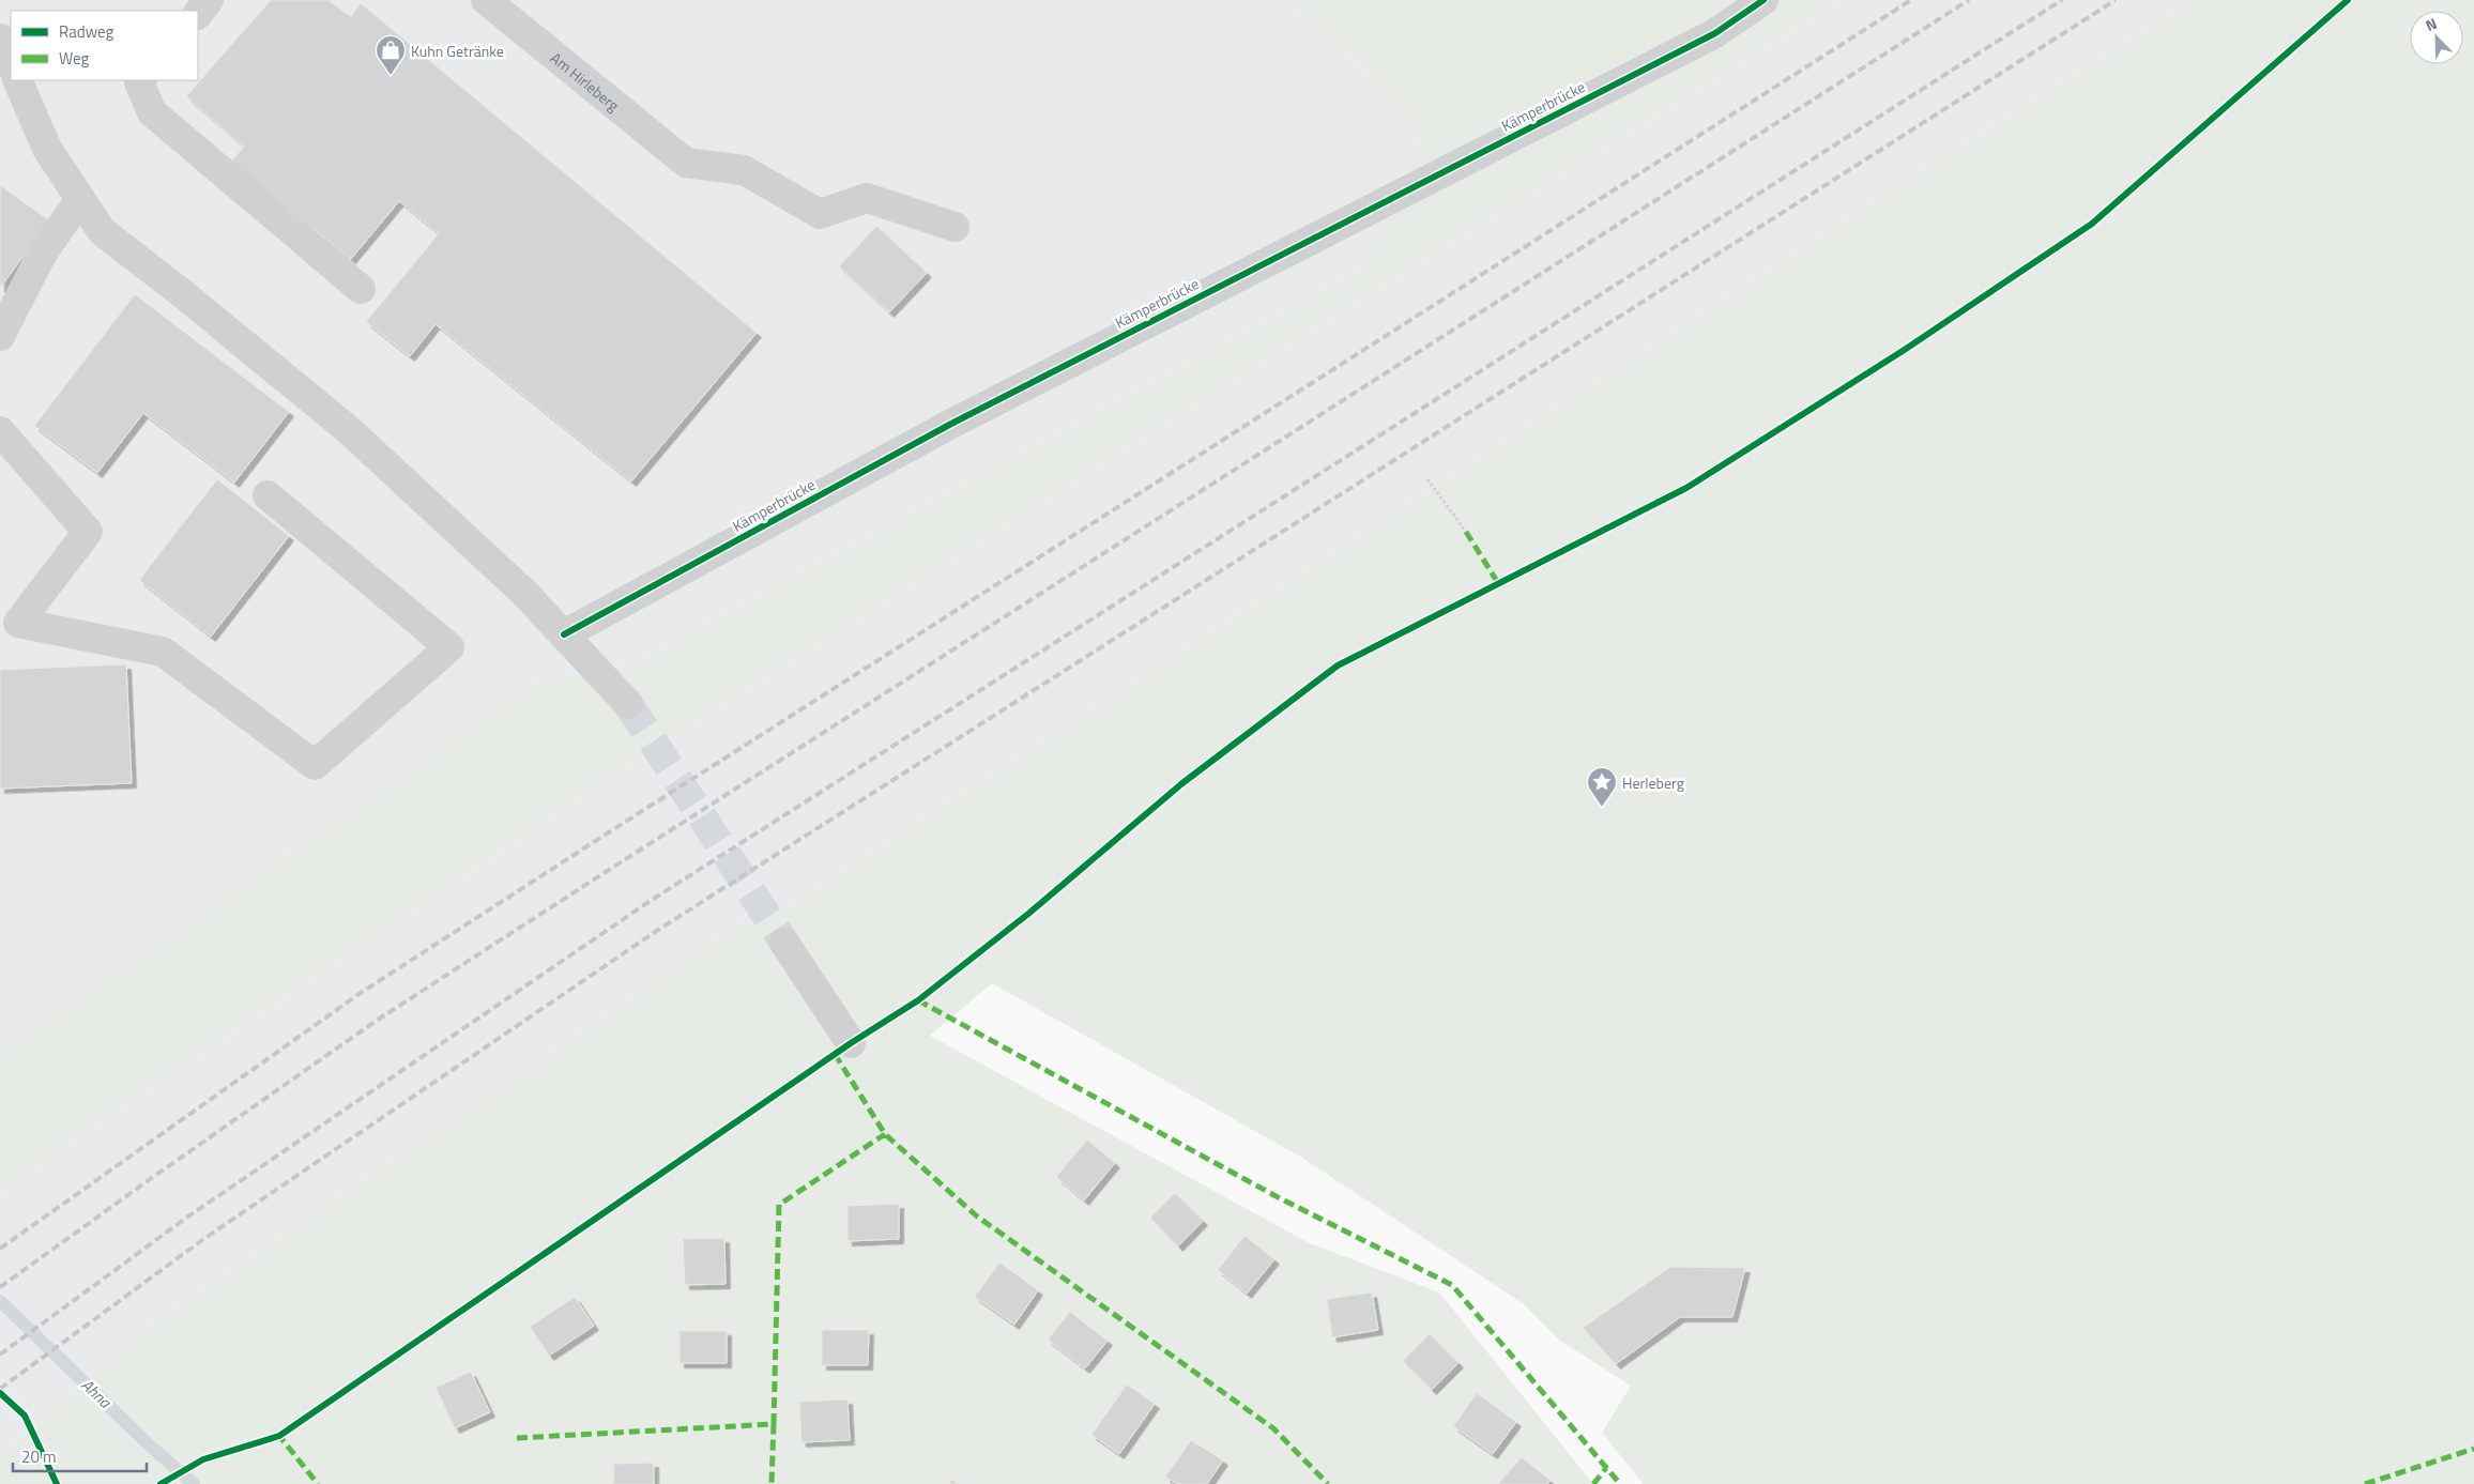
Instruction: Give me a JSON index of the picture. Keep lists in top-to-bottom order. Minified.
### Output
{"streets":{"street":["Am Hirleberg","Kämperbrücke"]},"water":["Ahna"],"places":{"shop":["Kuhn Getränke"],"place":["Herleberg"]},"legend":["Radweg","Weg"],"scale_bar":"20 m","north":"top left"}
